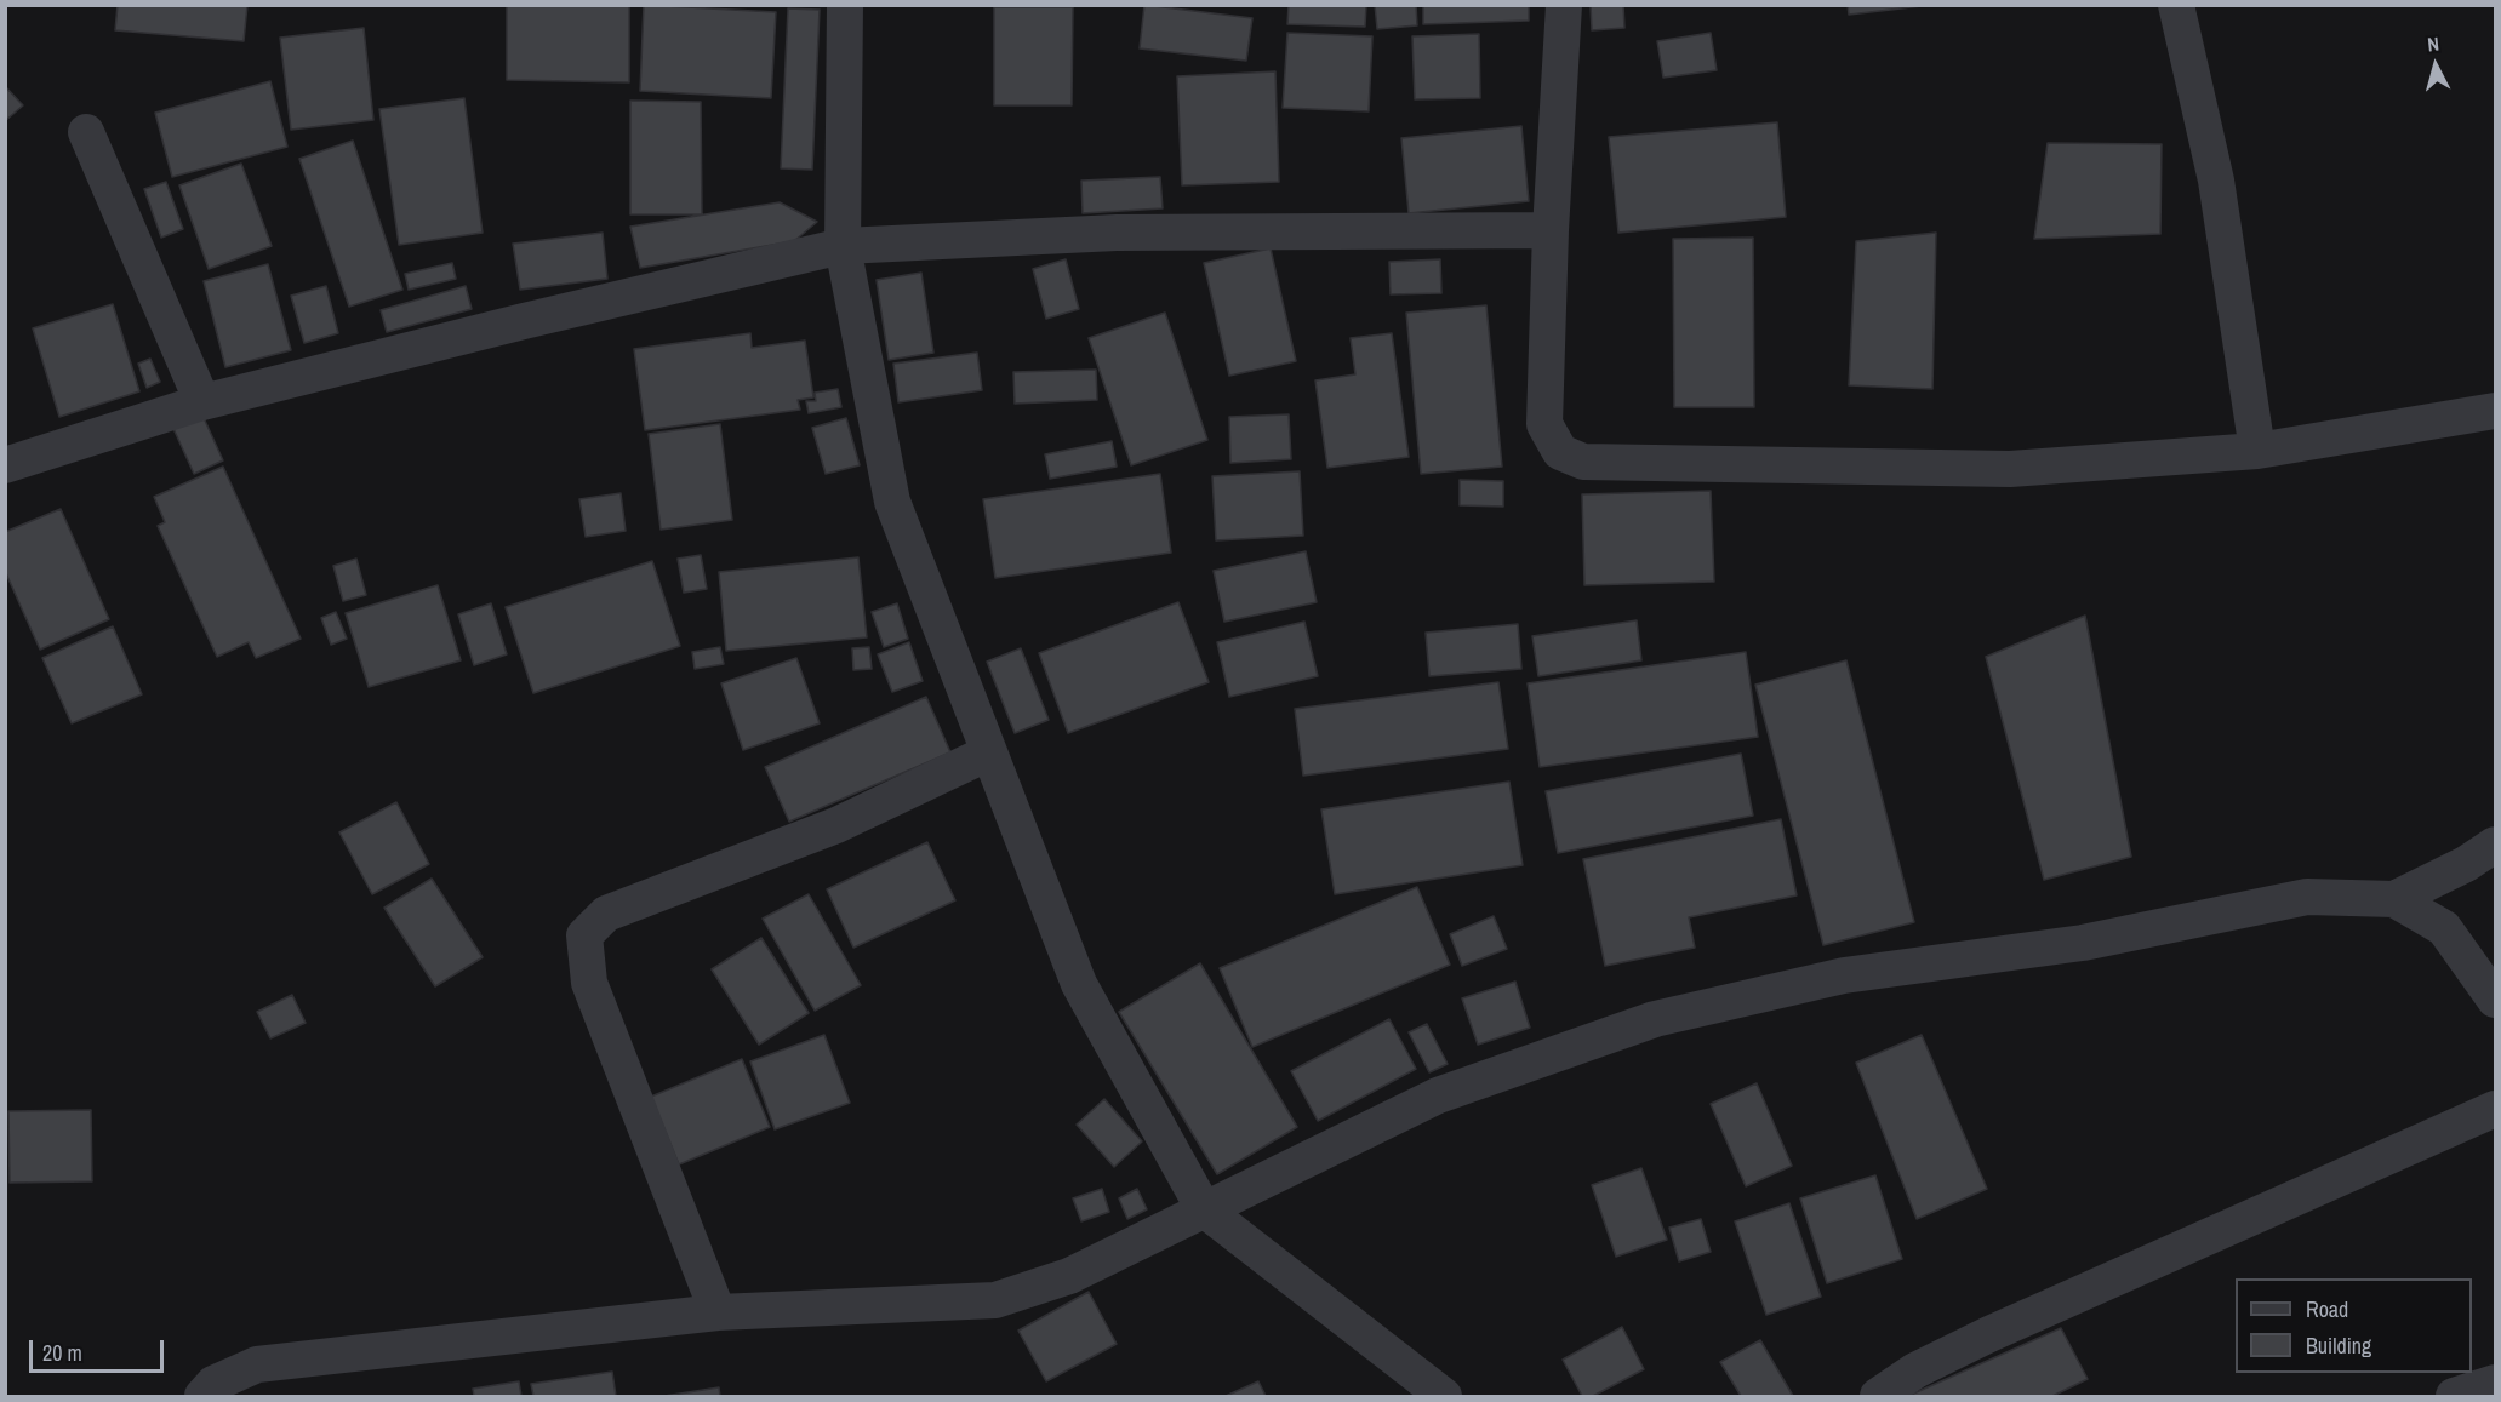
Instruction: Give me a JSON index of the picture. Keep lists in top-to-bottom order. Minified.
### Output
{"legend":["Road","Building"],"scale_bar":"20 m","north":"top"}
